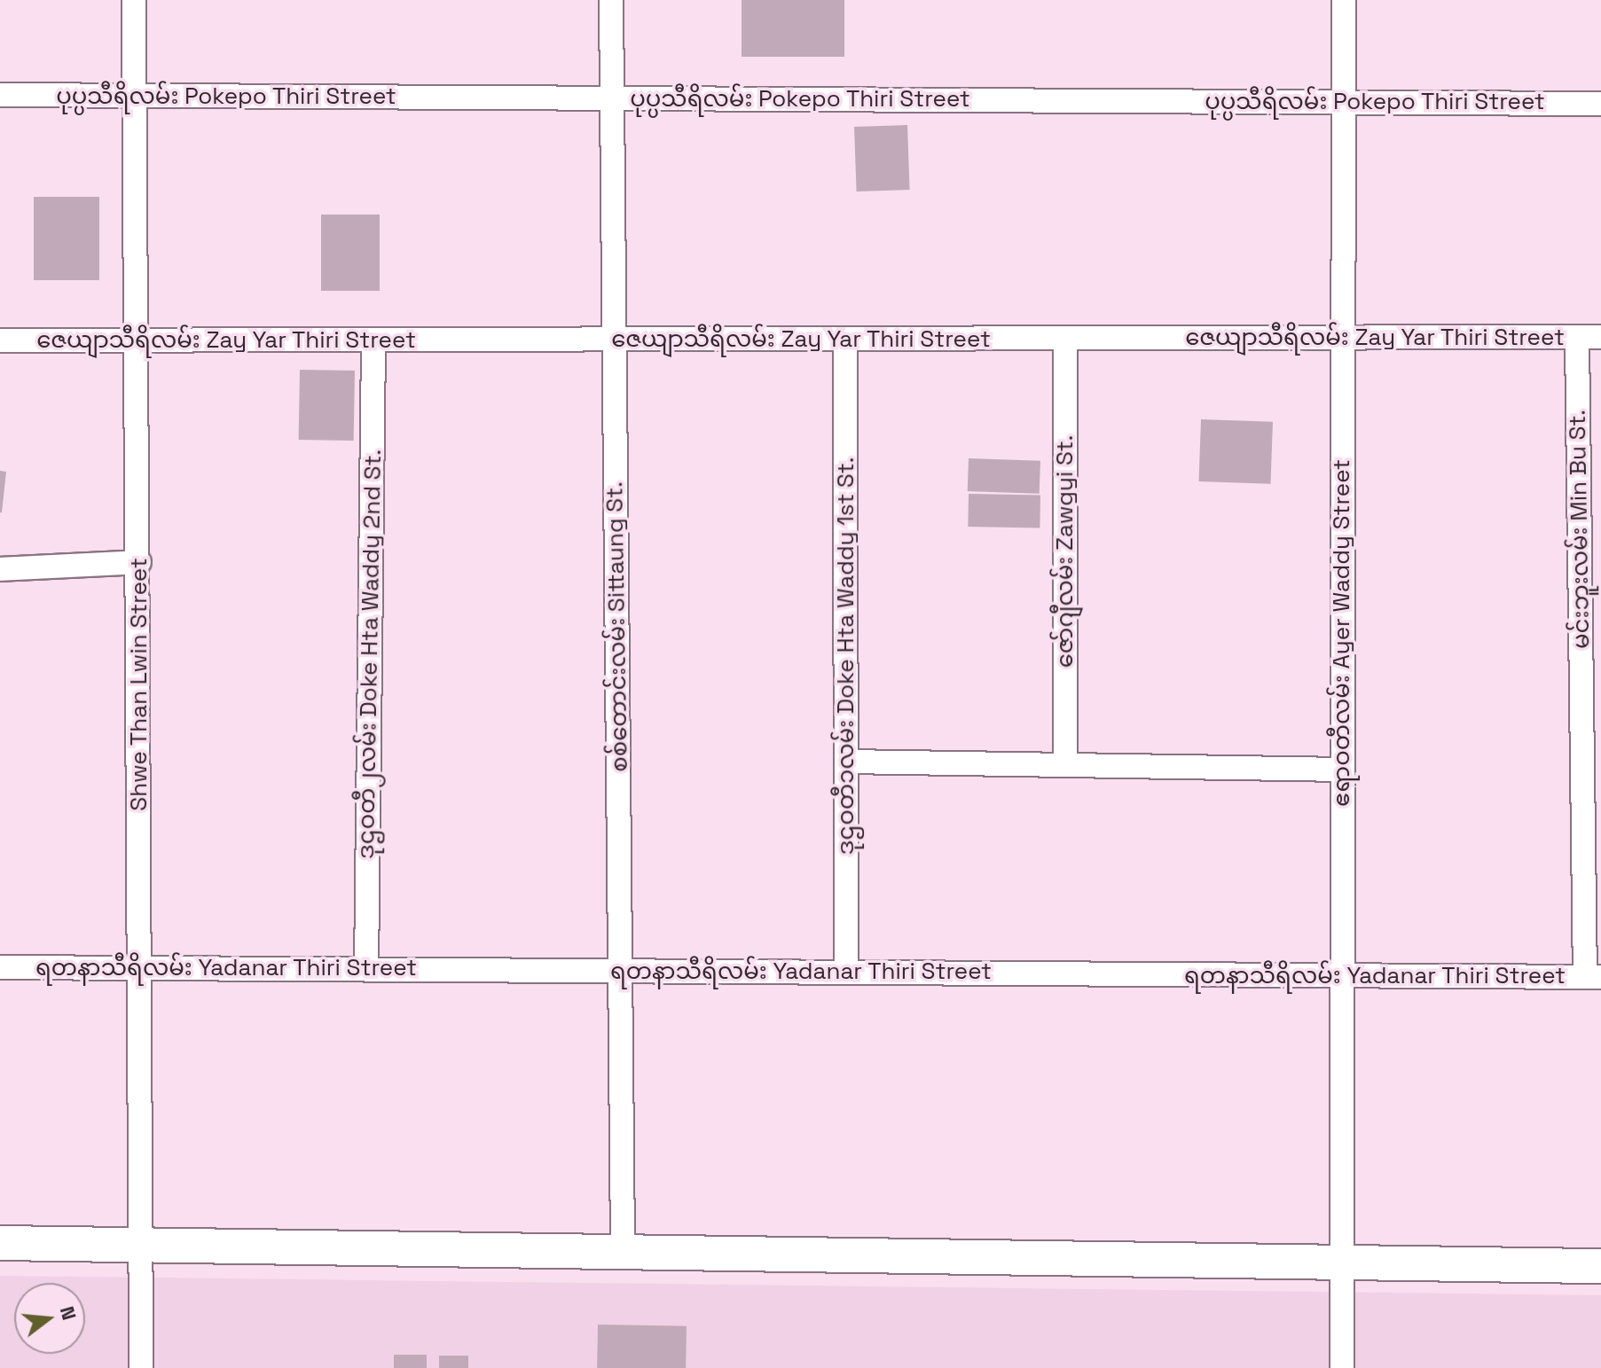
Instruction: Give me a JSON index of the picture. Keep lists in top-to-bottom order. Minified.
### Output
{"streets":{"street":["ပုပ္ပသီရိလမ်း Pokepo Thiri Street","ဇေယျာသီရိလမ်း Zay Yar Thiri Street","မင်းဘူးလမ်း Min Bu St.","ဇော်ဂျီလမ်း Zawgyi St.","စစ်တောင်းလမ်း Sittaung St.","ဧရာဝတီလမ်း Ayer Waddy Street","ဒုဌဝတီ၂လမ်း Doke Hta Waddy 2nd St.","ဒုဌဝတီ၁လမ်း Doke Hta Waddy 1st St.","Shwe Than Lwin Street","ရတနာသီရိလမ်း Yadanar Thiri Street"]},"crossings":[["ပုပ္ပသီရိလမ်း Pokepo Thiri Street","စစ်တောင်းလမ်း Sittaung St."],["ပုပ္ပသီရိလမ်း Pokepo Thiri Street","ဧရာဝတီလမ်း Ayer Waddy Street"],["ပုပ္ပသီရိလမ်း Pokepo Thiri Street","Shwe Than Lwin Street"],["ဇေယျာသီရိလမ်း Zay Yar Thiri Street","မင်းဘူးလမ်း Min Bu St."],["ဇေယျာသီရိလမ်း Zay Yar Thiri Street","ဇော်ဂျီလမ်း Zawgyi St."],["ဇေယျာသီရိလမ်း Zay Yar Thiri Street","စစ်တောင်းလမ်း Sittaung St."],["ဇေယျာသီရိလမ်း Zay Yar Thiri Street","ဧရာဝတီလမ်း Ayer Waddy Street"],["ဇေယျာသီရိလမ်း Zay Yar Thiri Street","ဒုဌဝတီ၂လမ်း Doke Hta Waddy 2nd St."],["ဇေယျာသီရိလမ်း Zay Yar Thiri Street","ဒုဌဝတီ၁လမ်း Doke Hta Waddy 1st St."],["ဇေယျာသီရိလမ်း Zay Yar Thiri Street","Shwe Than Lwin Street"],["မင်းဘူးလမ်း Min Bu St.","ရတနာသီရိလမ်း Yadanar Thiri Street"],["စစ်တောင်းလမ်း Sittaung St.","ရတနာသီရိလမ်း Yadanar Thiri Street"],["ဧရာဝတီလမ်း Ayer Waddy Street","ရတနာသီရိလမ်း Yadanar Thiri Street"],["ဒုဌဝတီ၂လမ်း Doke Hta Waddy 2nd St.","ရတနာသီရိလမ်း Yadanar Thiri Street"],["ဒုဌဝတီ၁လမ်း Doke Hta Waddy 1st St.","ရတနာသီရိလမ်း Yadanar Thiri Street"],["Shwe Than Lwin Street","ရတနာသီရိလမ်း Yadanar Thiri Street"]],"north":"right"}
